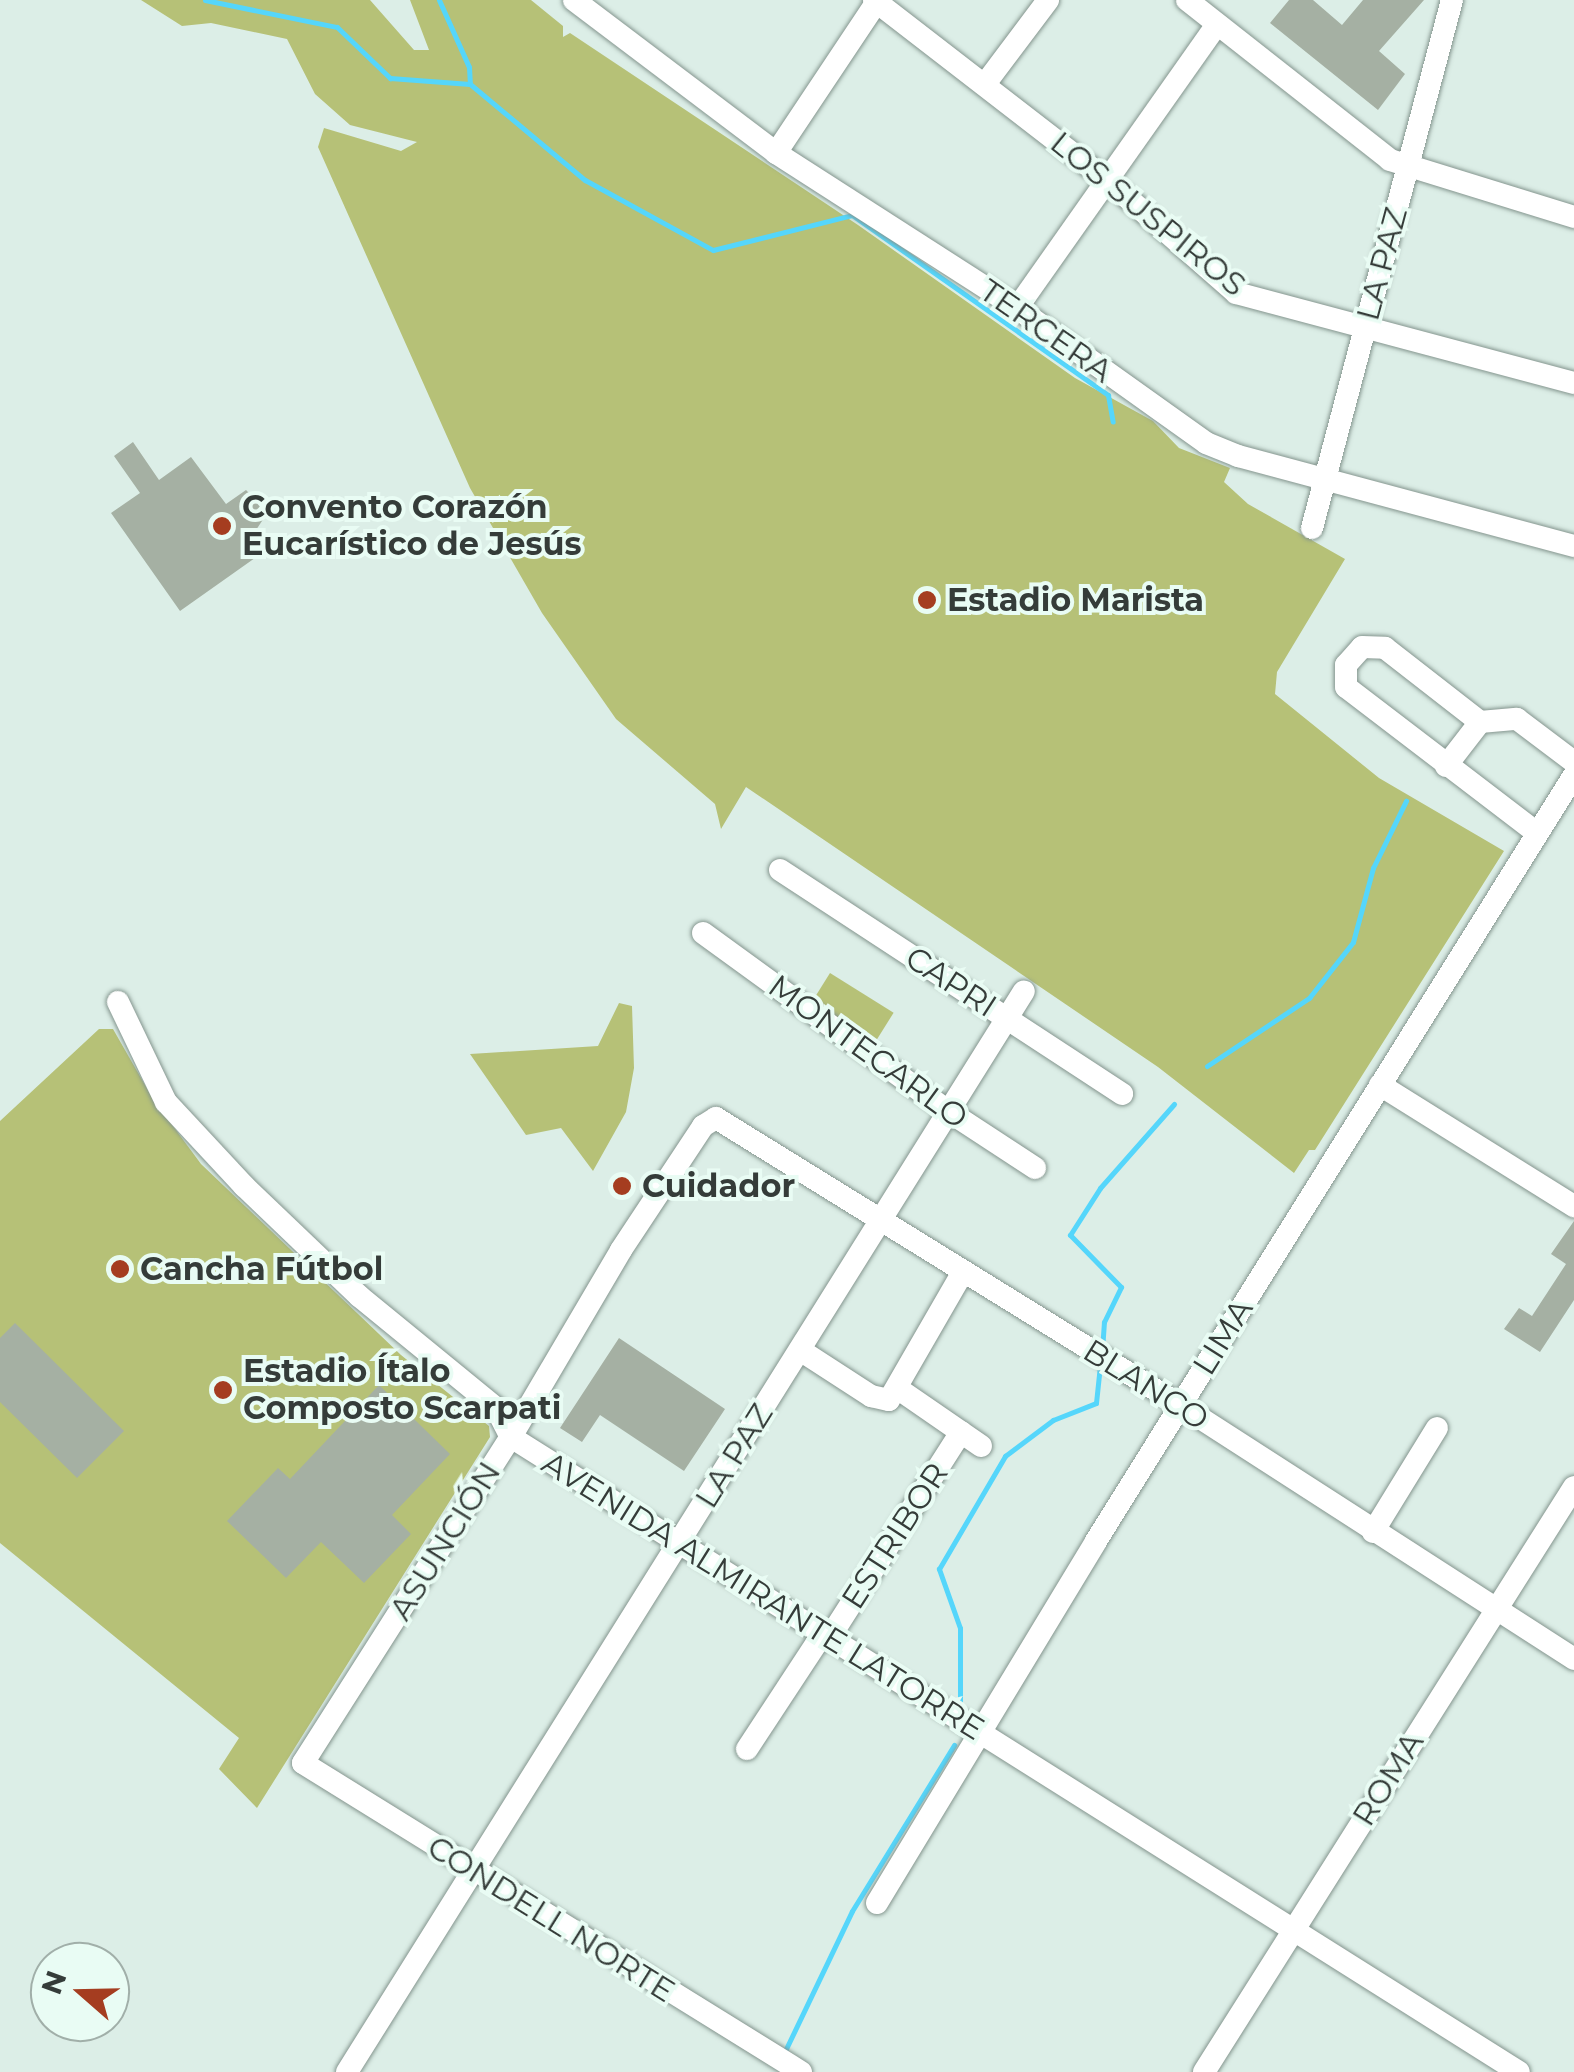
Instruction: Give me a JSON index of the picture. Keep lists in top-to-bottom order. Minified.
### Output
{"streets":{"street":["LOS SUSPIROS","LA PAZ","TERCERA","CAPRI","MONTECARLO","LIMA","BLANCO","ESTRIBOR","ASUNCIÓN","AVENIDA ALMIRANTE LATORRE","ROMA","CONDELL NORTE"]},"crossings":[["LOS SUSPIROS","LA PAZ"],["LA PAZ","TERCERA"],["LA PAZ","CAPRI"],["LA PAZ","MONTECARLO"],["LA PAZ","BLANCO"],["LA PAZ","AVENIDA ALMIRANTE LATORRE"],["LA PAZ","CONDELL NORTE"],["LIMA","BLANCO"],["LIMA","AVENIDA ALMIRANTE LATORRE"],["BLANCO","ASUNCIÓN"],["BLANCO","ROMA"],["ESTRIBOR","AVENIDA ALMIRANTE LATORRE"],["ASUNCIÓN","AVENIDA ALMIRANTE LATORRE"],["ASUNCIÓN","CONDELL NORTE"],["AVENIDA ALMIRANTE LATORRE","ROMA"]],"places":["Convento Corazón Eucarístico de Jesús","Estadio Marista","Cuidador","Cancha Fútbol","Estadio Ítalo Composto Scarpati"],"north":"left"}
